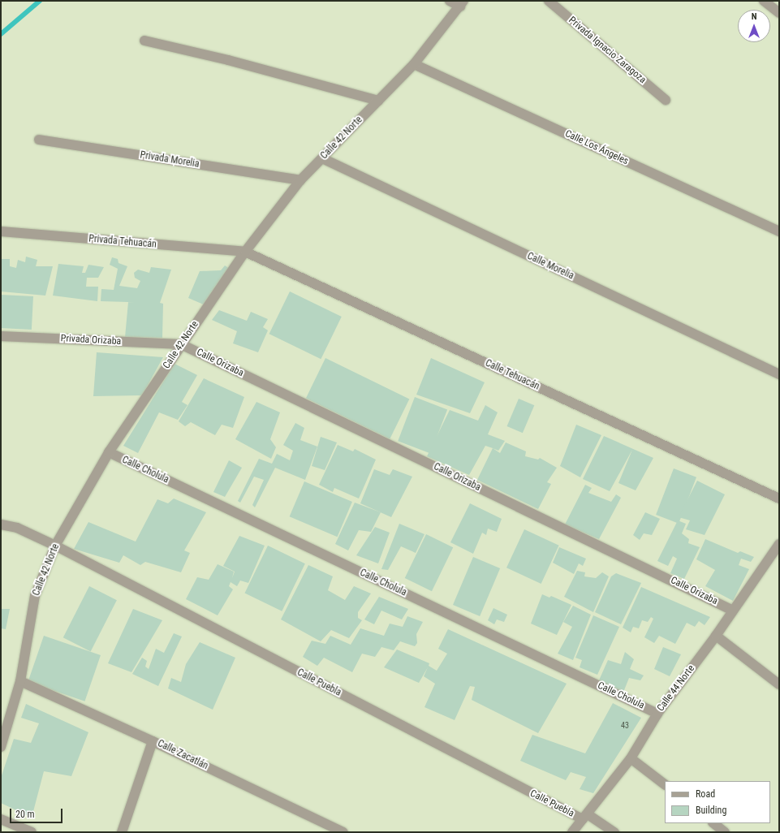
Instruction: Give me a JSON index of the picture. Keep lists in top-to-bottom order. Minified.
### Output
{"streets":{"street":["Privada Ignacio Zaragoza","Calle 42 Norte","Calle Los Ángeles","Privada Morelia","Privada Tehuacán","Calle Morelia","Privada Orizaba","Calle Orizaba","Calle Tehuacán","Calle Cholula","Calle Puebla","Calle 44 Norte","Calle Zacatlán"]},"crossings":[["Calle 42 Norte","Calle Los Ángeles"],["Calle 42 Norte","Privada Morelia"],["Calle 42 Norte","Privada Tehuacán"],["Calle 42 Norte","Calle Morelia"],["Calle 42 Norte","Privada Orizaba"],["Calle 42 Norte","Calle Orizaba"],["Calle 42 Norte","Calle Tehuacán"],["Calle 42 Norte","Calle Cholula"],["Calle 42 Norte","Calle Puebla"],["Calle 42 Norte","Calle Zacatlán"],["Privada Tehuacán","Calle Tehuacán"],["Privada Orizaba","Calle Orizaba"],["Calle Orizaba","Calle 44 Norte"],["Calle Cholula","Calle 44 Norte"],["Calle Puebla","Calle 44 Norte"]],"house_numbers":["43"],"legend":["Road","Building"],"scale_bar":"20 m","north":"top"}
